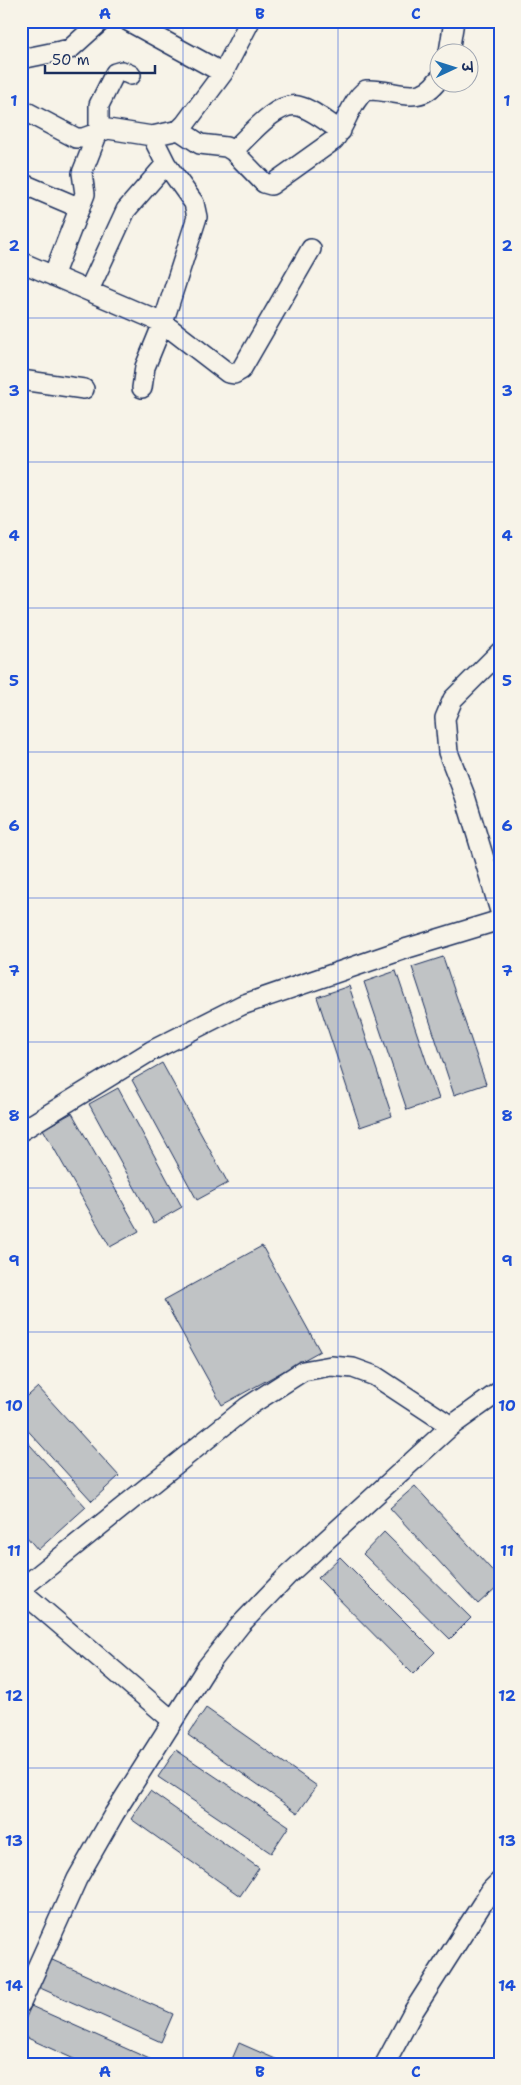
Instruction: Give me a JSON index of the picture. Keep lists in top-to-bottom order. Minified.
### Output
{"scale_bar":"50 m","north":"right","grid":{"columns":["A","B","C"],"rows":["1","2","3","4","5","6","7","8","9","10","11","12","13","14"]}}
